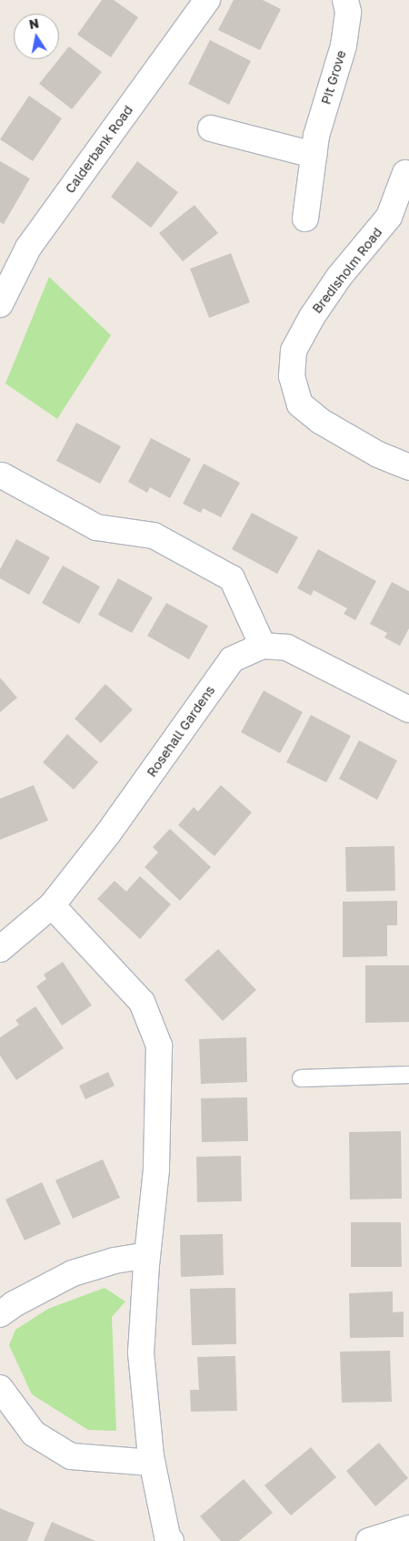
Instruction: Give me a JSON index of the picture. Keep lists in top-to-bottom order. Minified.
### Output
{"streets":{"street":["Pit Grove","Calderbank Road","Bredisholm Road","Rosehall Gardens"]},"north":"top"}
